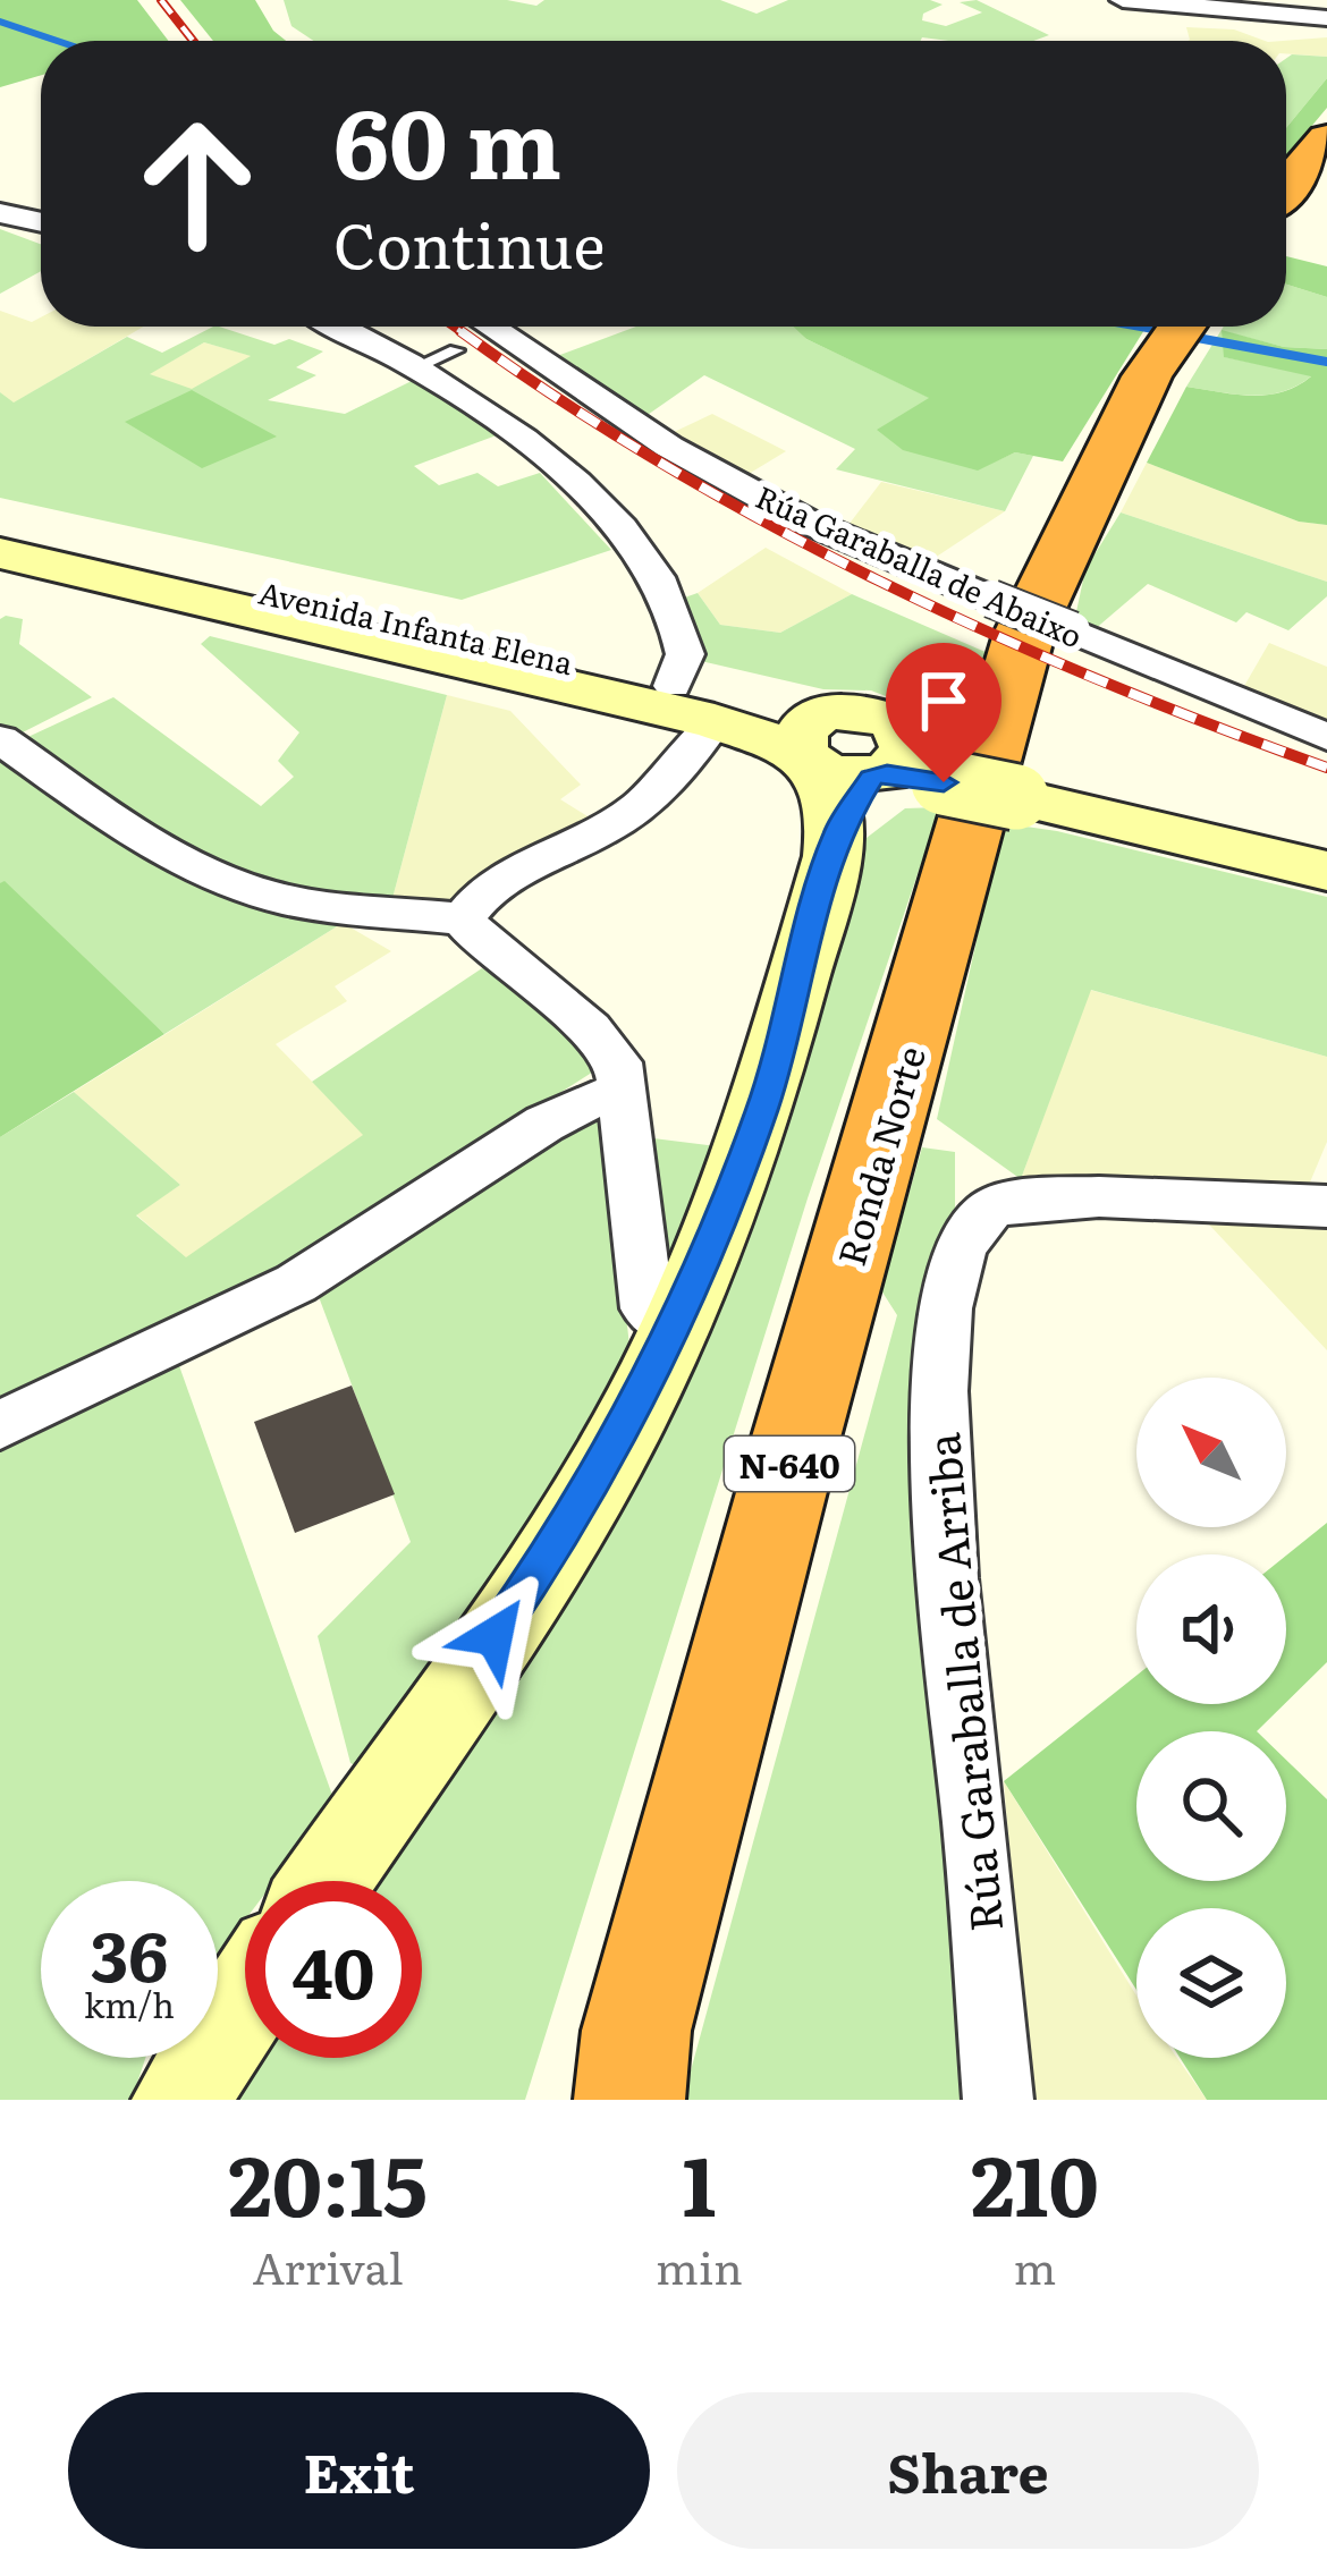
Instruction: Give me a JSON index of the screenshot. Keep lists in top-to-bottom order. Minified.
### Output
{"streets":{"highway":["Ronda Norte","N-640"],"street":["Rúa Garaballa de Abaixo","Avenida Infanta Elena","Rúa Garaballa de Arriba"]},"north":"top left","page":{"turn":["60 m","Continue"],"speed":"36 km/h","limit":"40","eta":["20:15","Arrival","1","min","210","m"],"buttons":["Exit","Share"]}}
